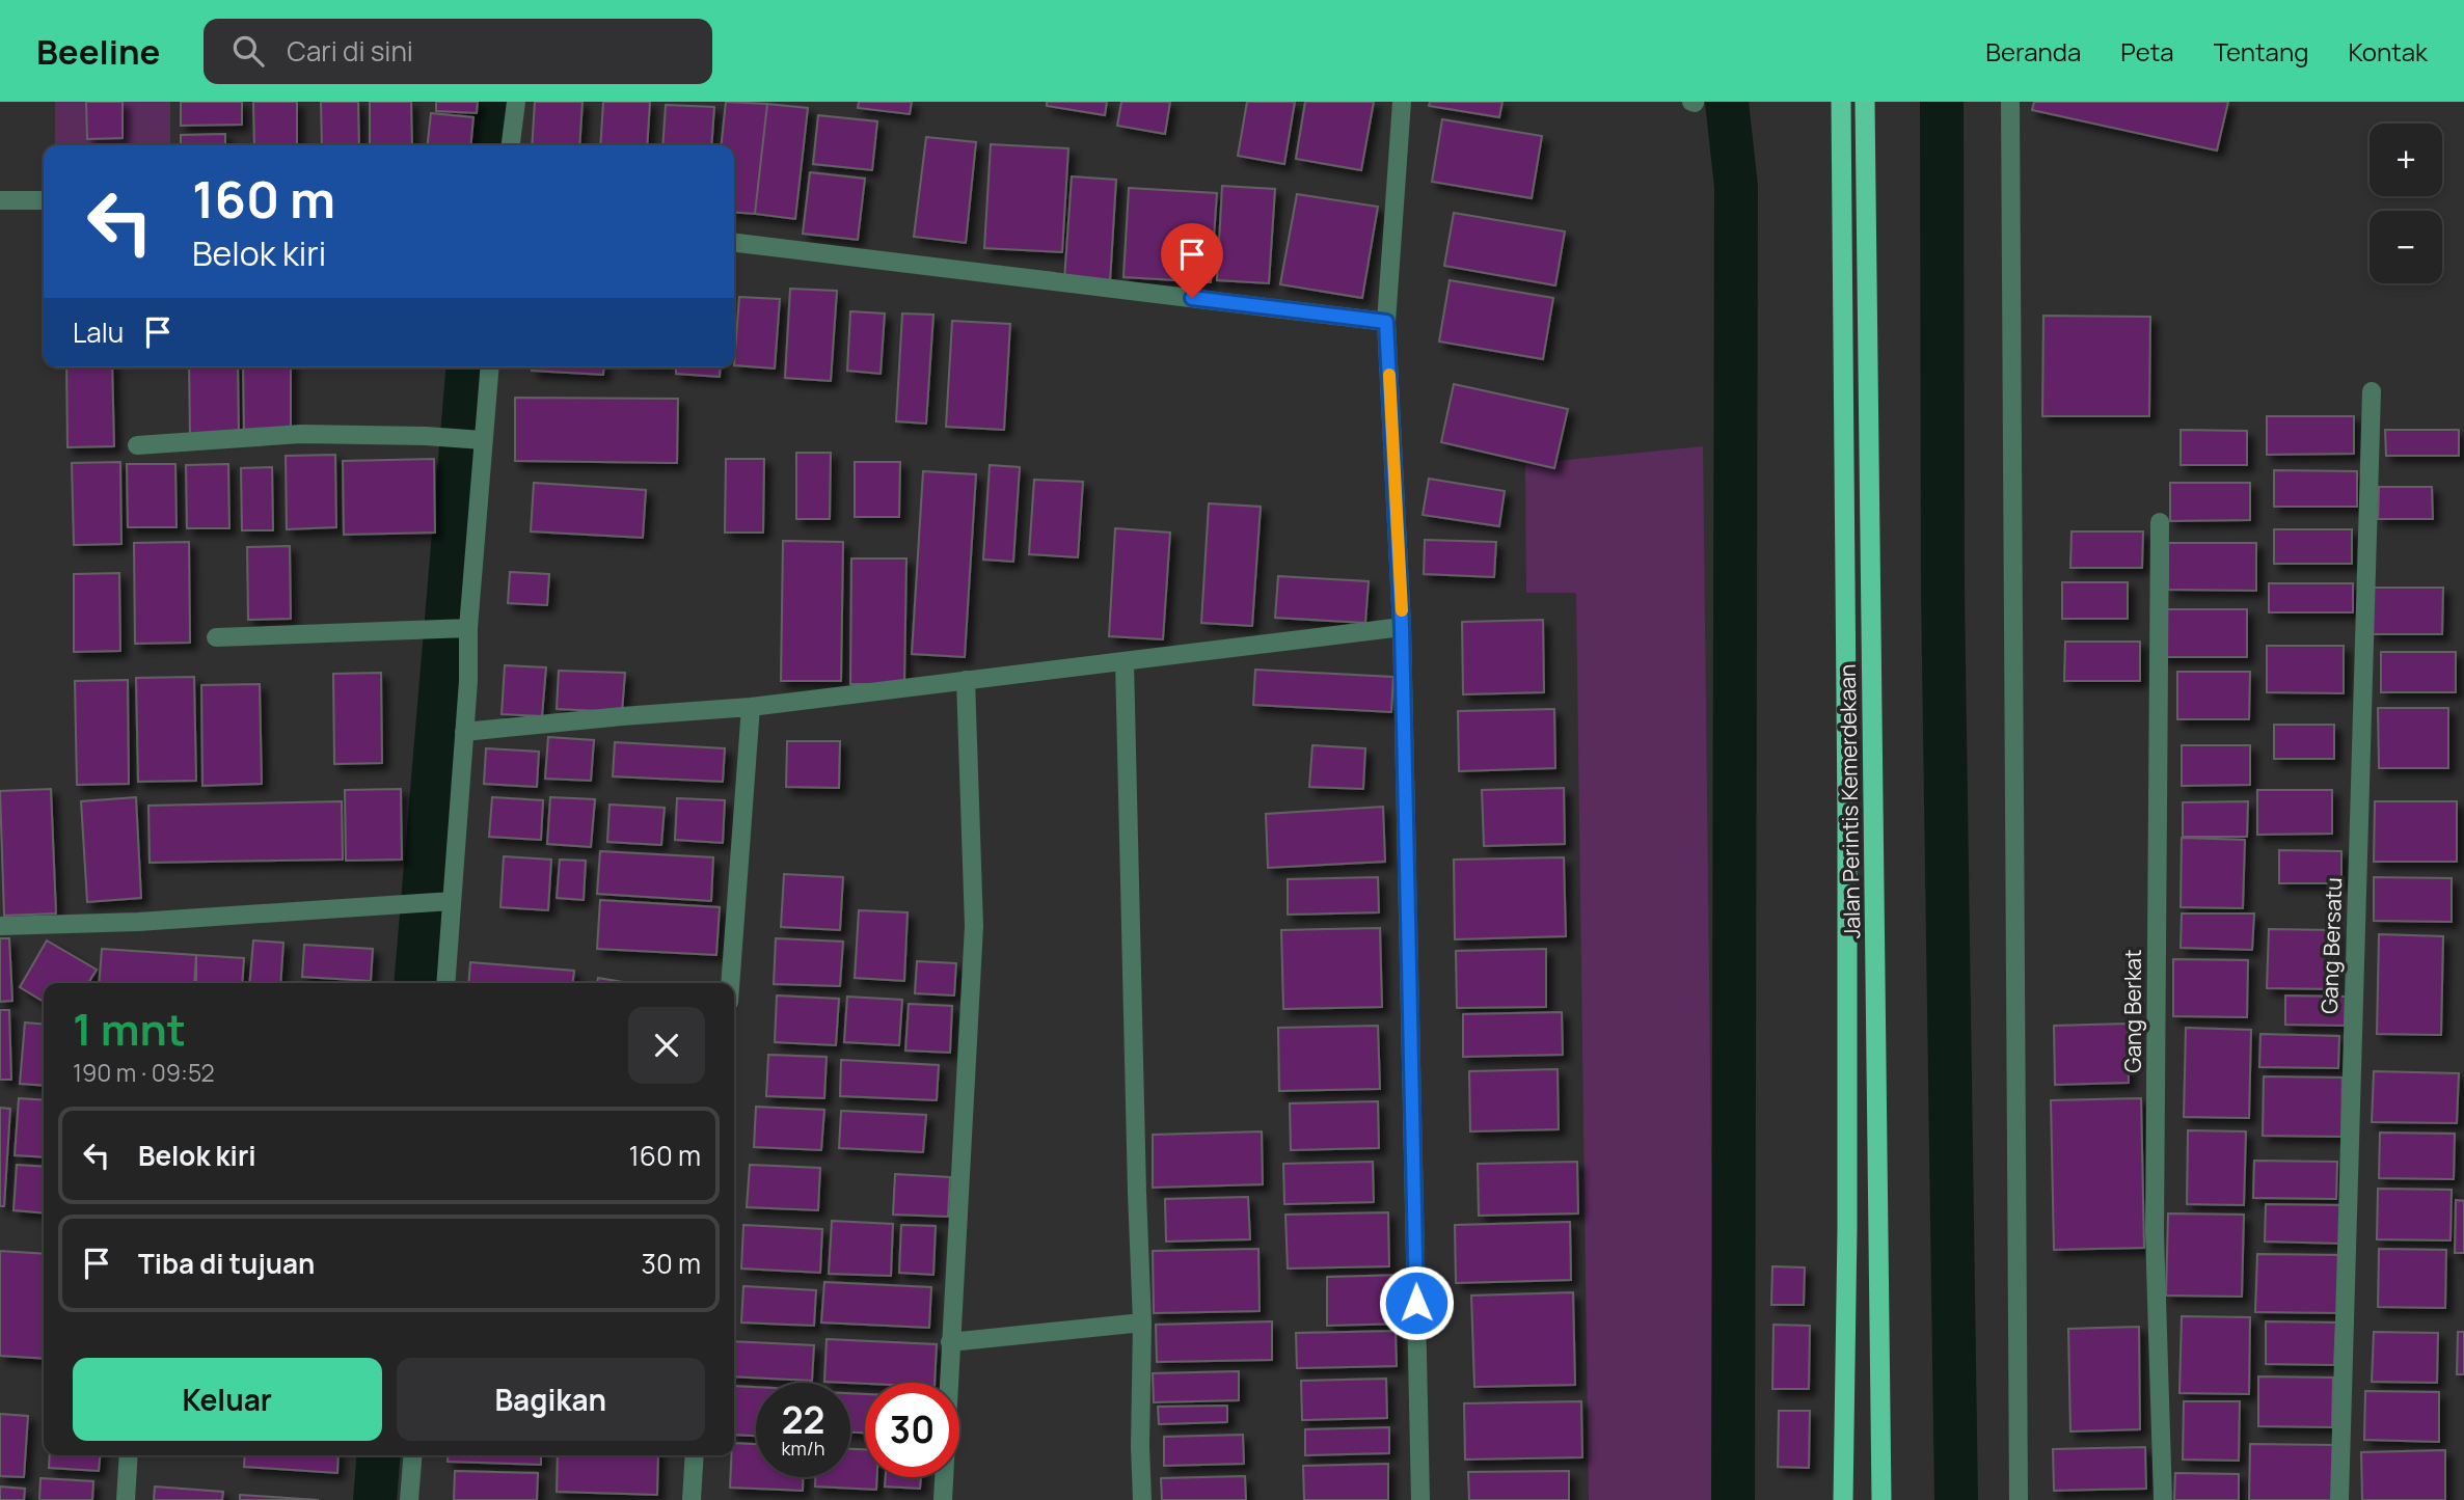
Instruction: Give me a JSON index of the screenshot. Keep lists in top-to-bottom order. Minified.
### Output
{"streets":{"highway":["Jalan Perintis Kemerdekaan"],"street":["Gang Bersatu","Gang Berkat"]},"page":{"header":"Beeline","search":"Cari di sini","nav":["Beranda","Peta","Tentang","Kontak"],"map_buttons":["+","−"],"turn":["160 m","Belok kiri"],"then":"Lalu","heading":["1 mnt","190 m · 09:52"],"list":[{"name":"Belok kiri","value":"160 m"},{"name":"Tiba di tujuan","value":"30 m"}],"buttons":["Keluar","Bagikan"],"speed":"22 km/h","limit":"30"}}
